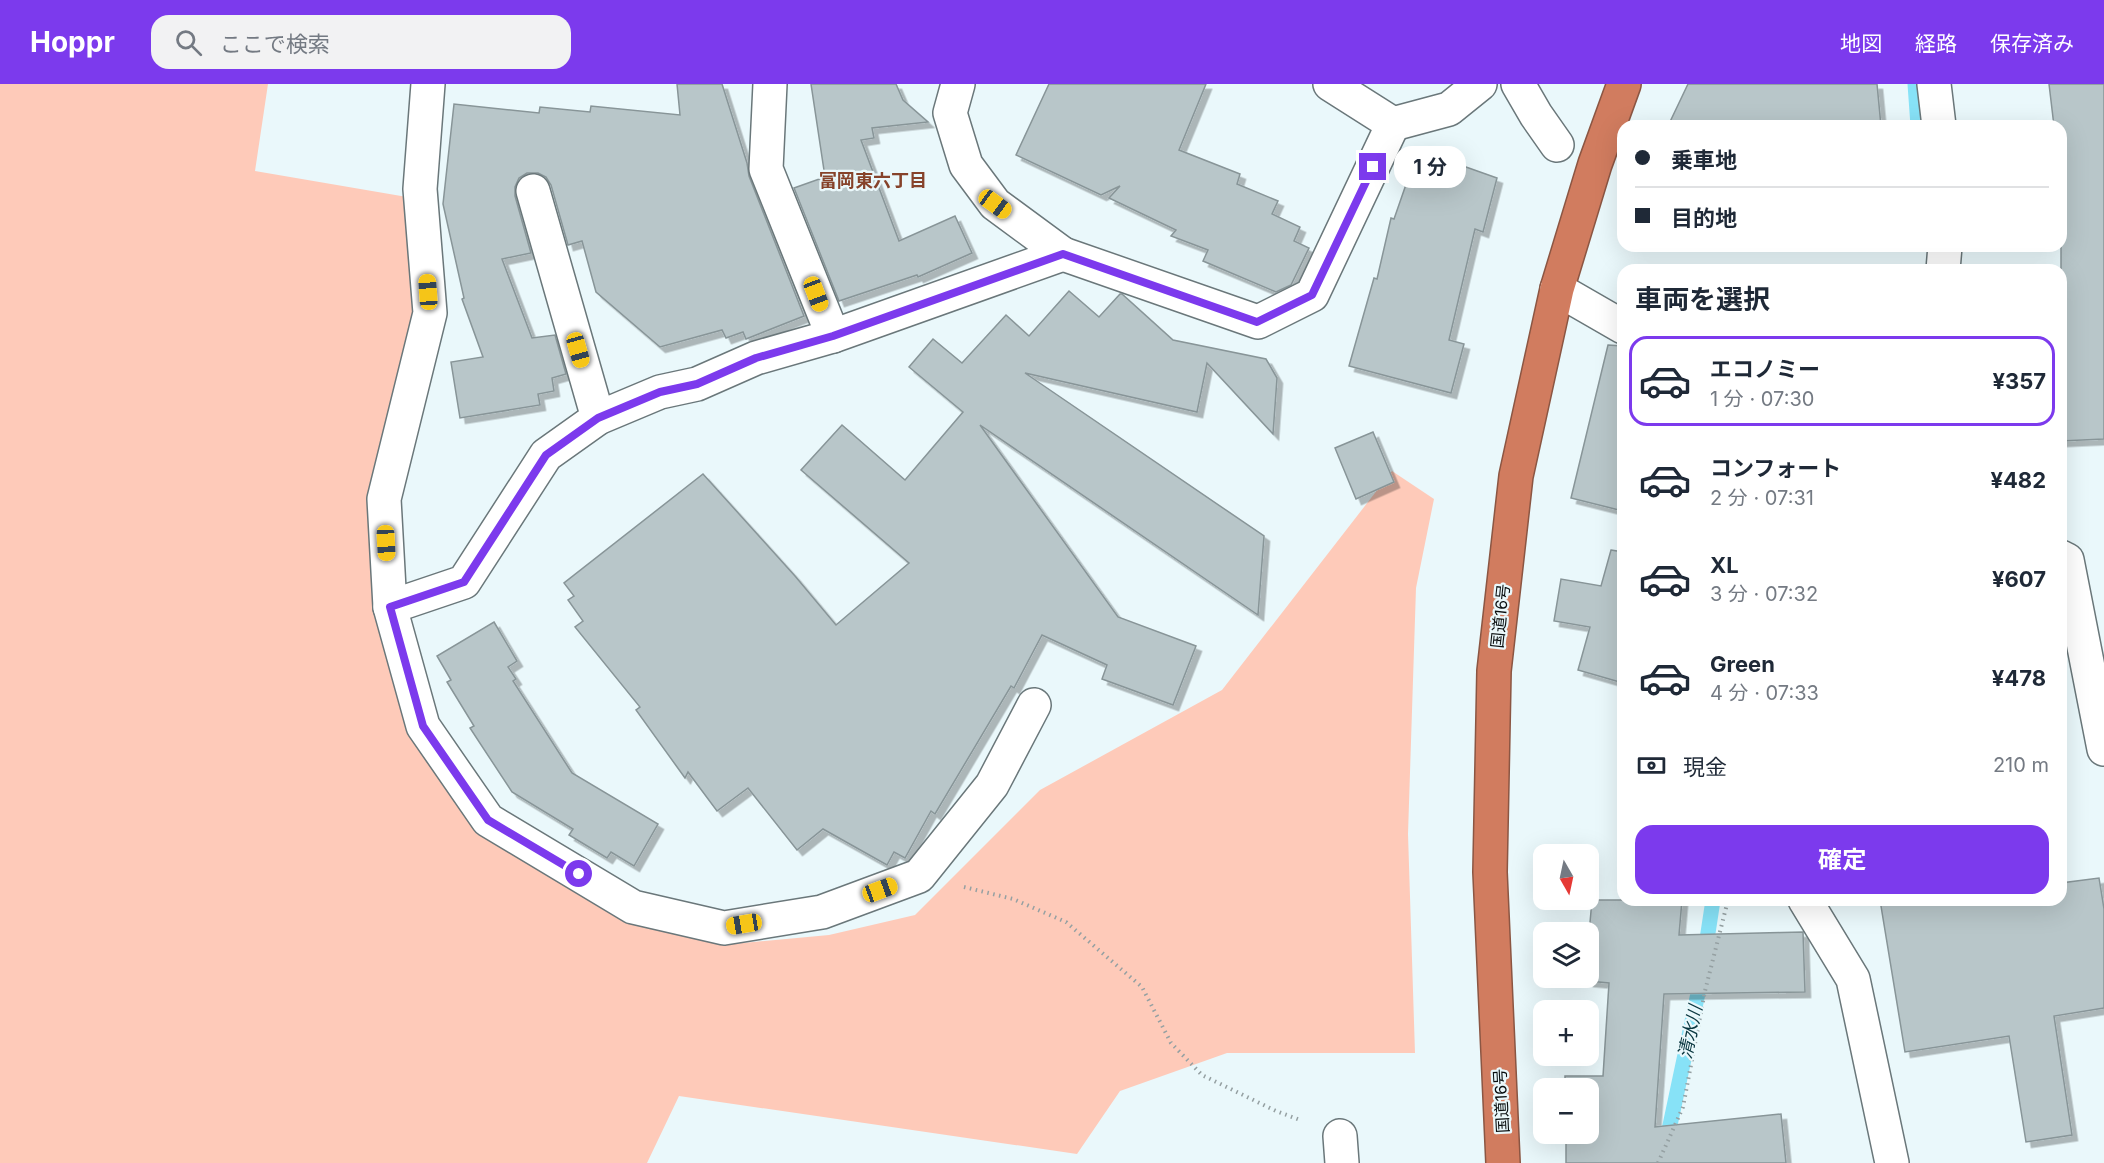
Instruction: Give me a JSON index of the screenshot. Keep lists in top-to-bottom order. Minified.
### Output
{"streets":{"highway":["国道16号"]},"districts":["富岡東六丁目"],"water":["清水川"],"north":"bottom","page":{"header":"Hoppr","search":"ここで検索","nav":["地図","経路","保存済み"],"banner":["乗車地","目的地"],"bubble":"1 分","heading":"車両を選択","list":[{"name":"エコノミー","note":"1 分 · 07:30","value":"¥357"},{"name":"コンフォート","note":"2 分 · 07:31","value":"¥482"},{"name":"XL","note":"3 分 · 07:32","value":"¥607"},{"name":"Green","note":"4 分 · 07:33","value":"¥478"}],"pay":["現金","210 m"],"buttons":"確定","map_buttons":["+","−"]}}
